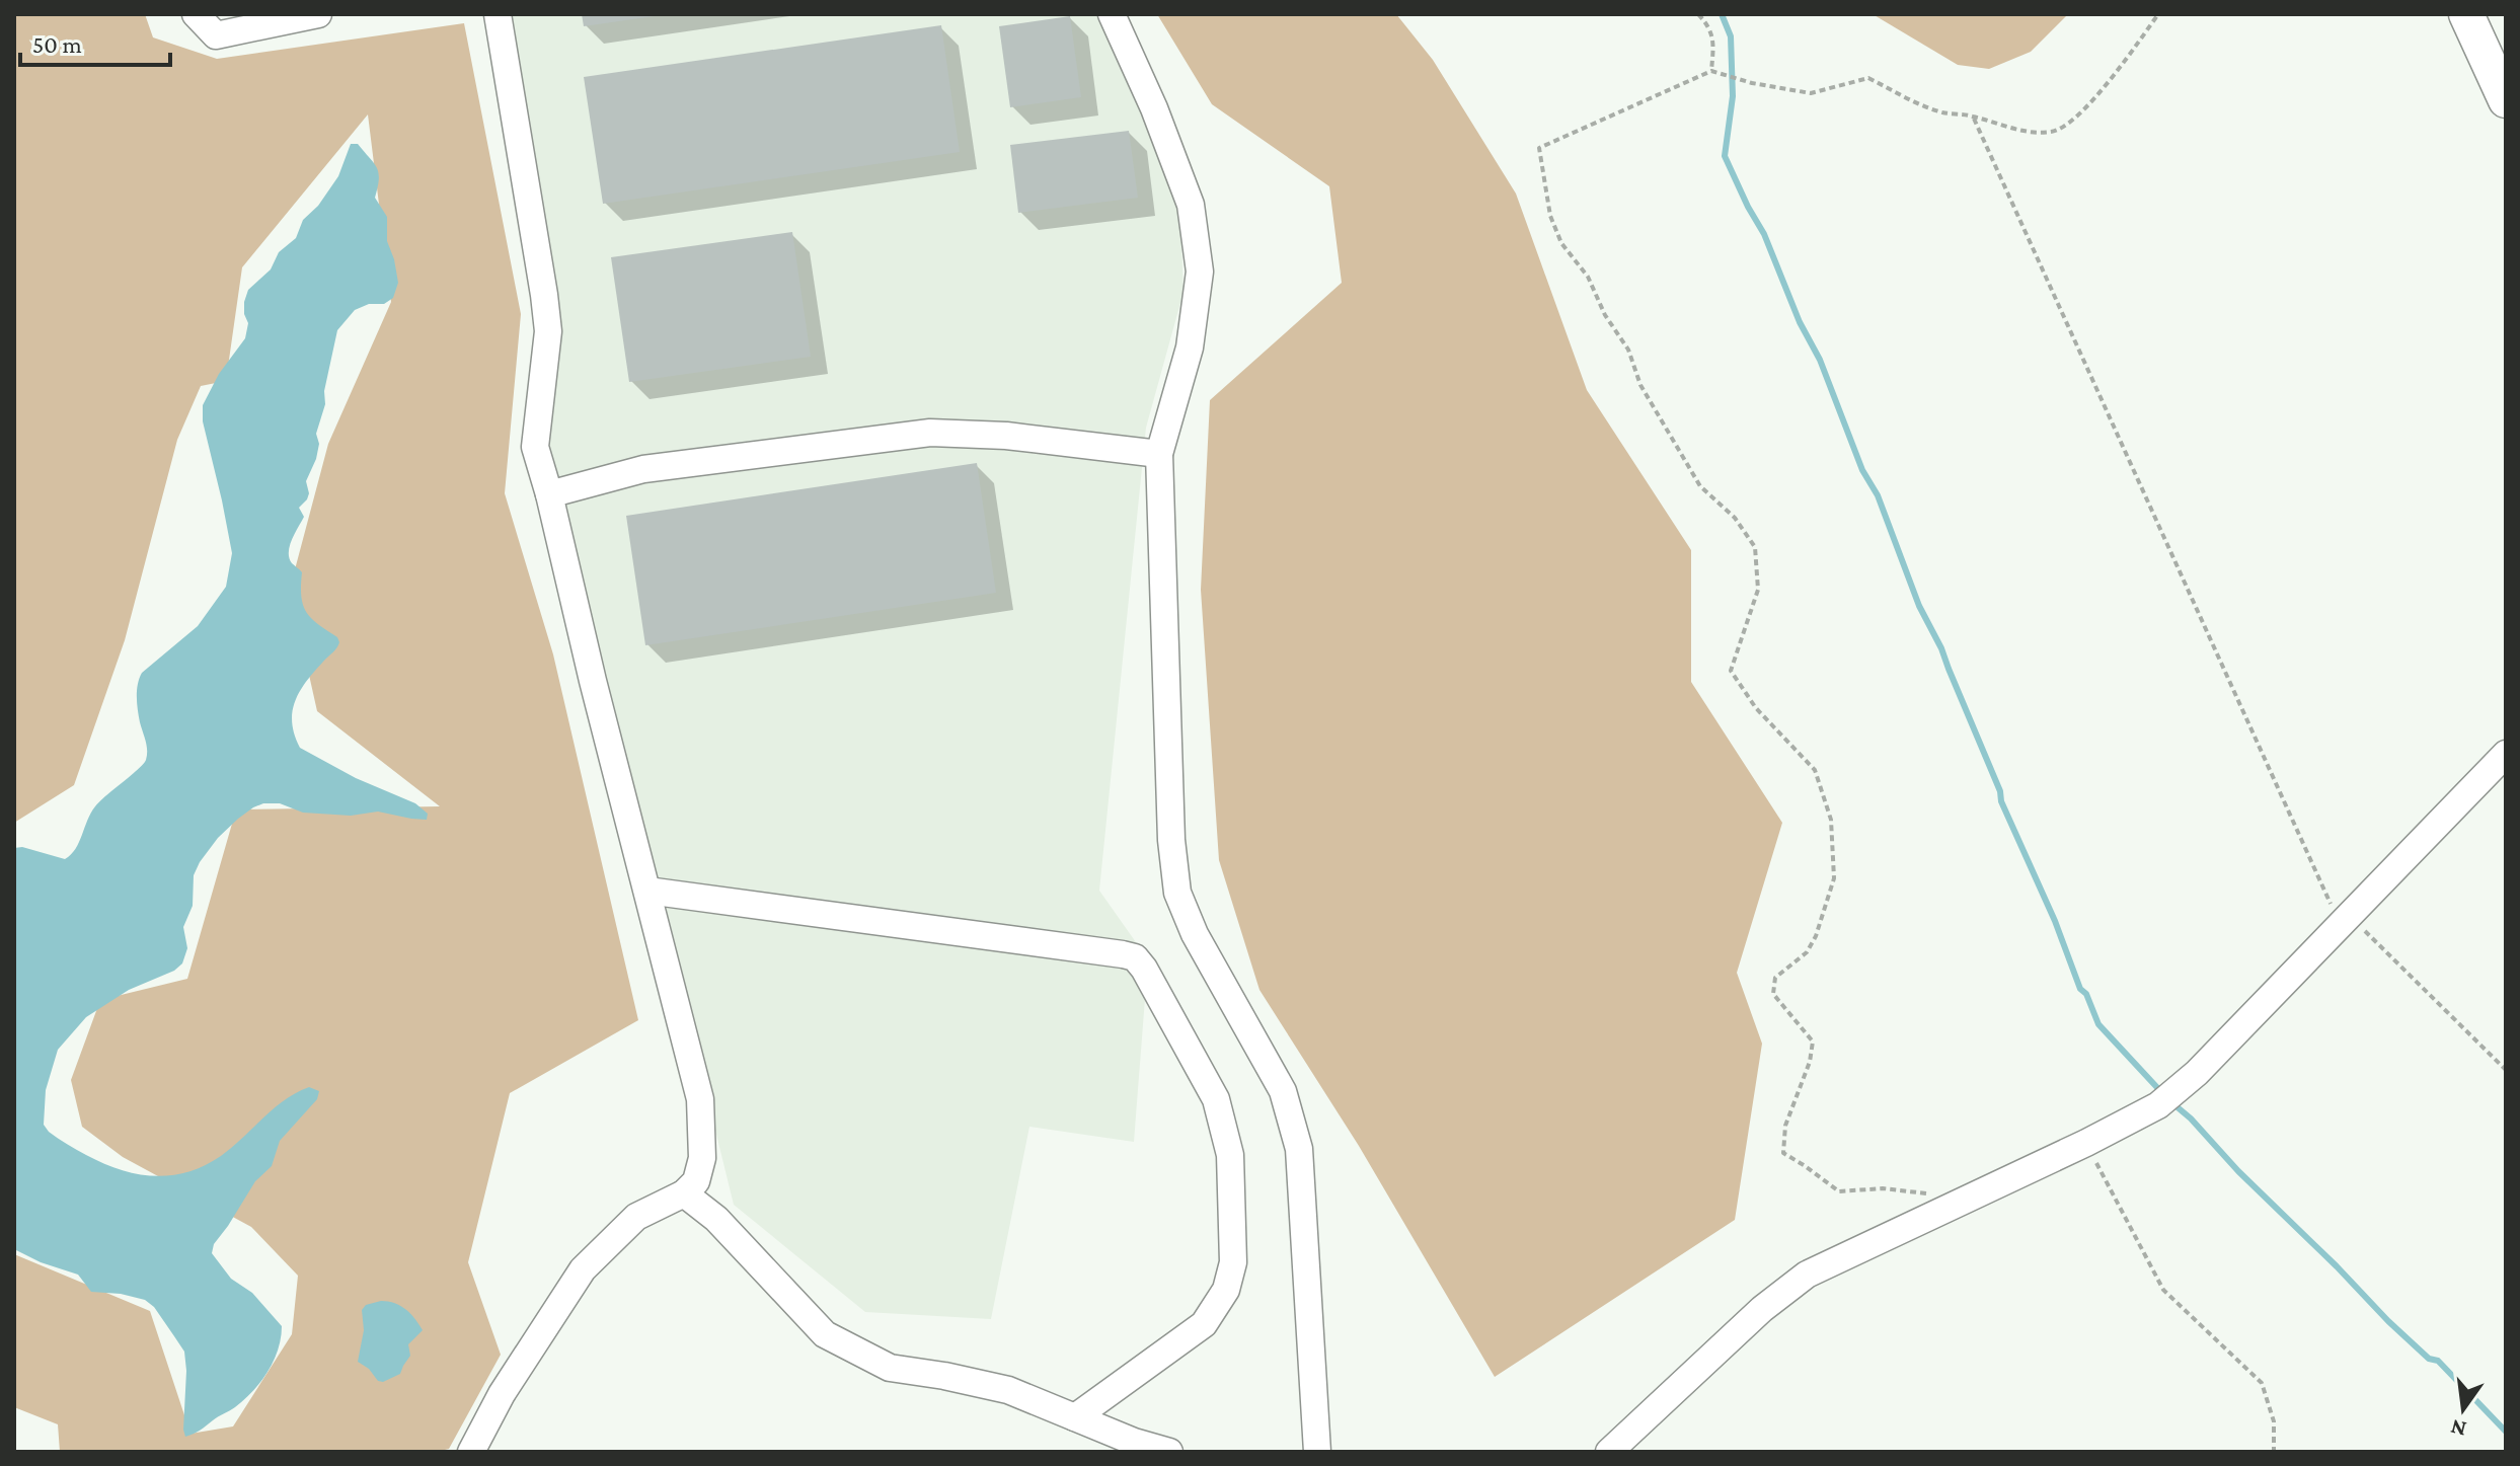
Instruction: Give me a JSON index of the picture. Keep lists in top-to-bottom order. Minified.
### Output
{"scale_bar":"50 m","north":"bottom"}
